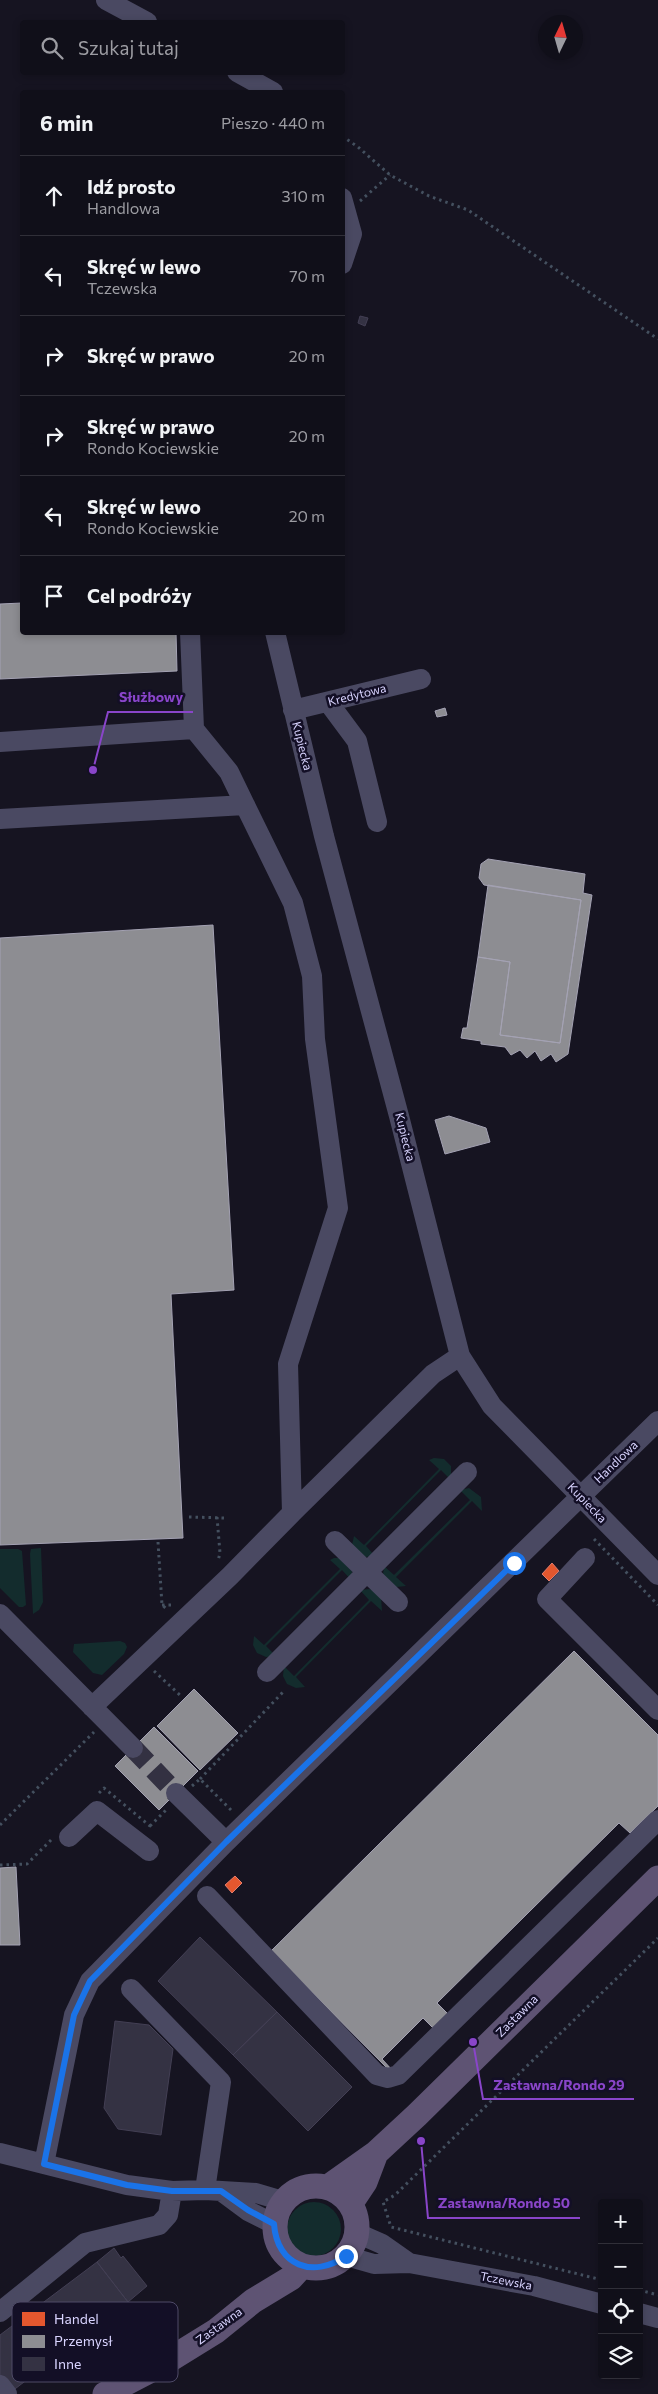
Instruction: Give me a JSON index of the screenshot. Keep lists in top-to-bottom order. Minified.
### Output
{"streets":{"main road":["Zastawna"],"street":["Kredytowa","Kupiecka","Handlowa","Tczewska"]},"crossings":[["Kredytowa","Kupiecka"],["Kupiecka","Handlowa"],["Zastawna","Tczewska"]],"places":["Służbowy","Zastawna/Rondo 29","Zastawna/Rondo 50"],"legend":["Handel","Przemysł","Inne"],"north":"top","page":{"search":"Szukaj tutaj","heading":["6 min","Pieszo · 440 m"],"list":[["Idź prosto","Handlowa","310 m"],["Skręć w lewo","Tczewska","70 m"],["Skręć w prawo","20 m"],["Skręć w prawo","Rondo Kociewskie","20 m"],["Skręć w lewo","Rondo Kociewskie","20 m"],"Cel podróży"],"map_buttons":["+","−"]}}
